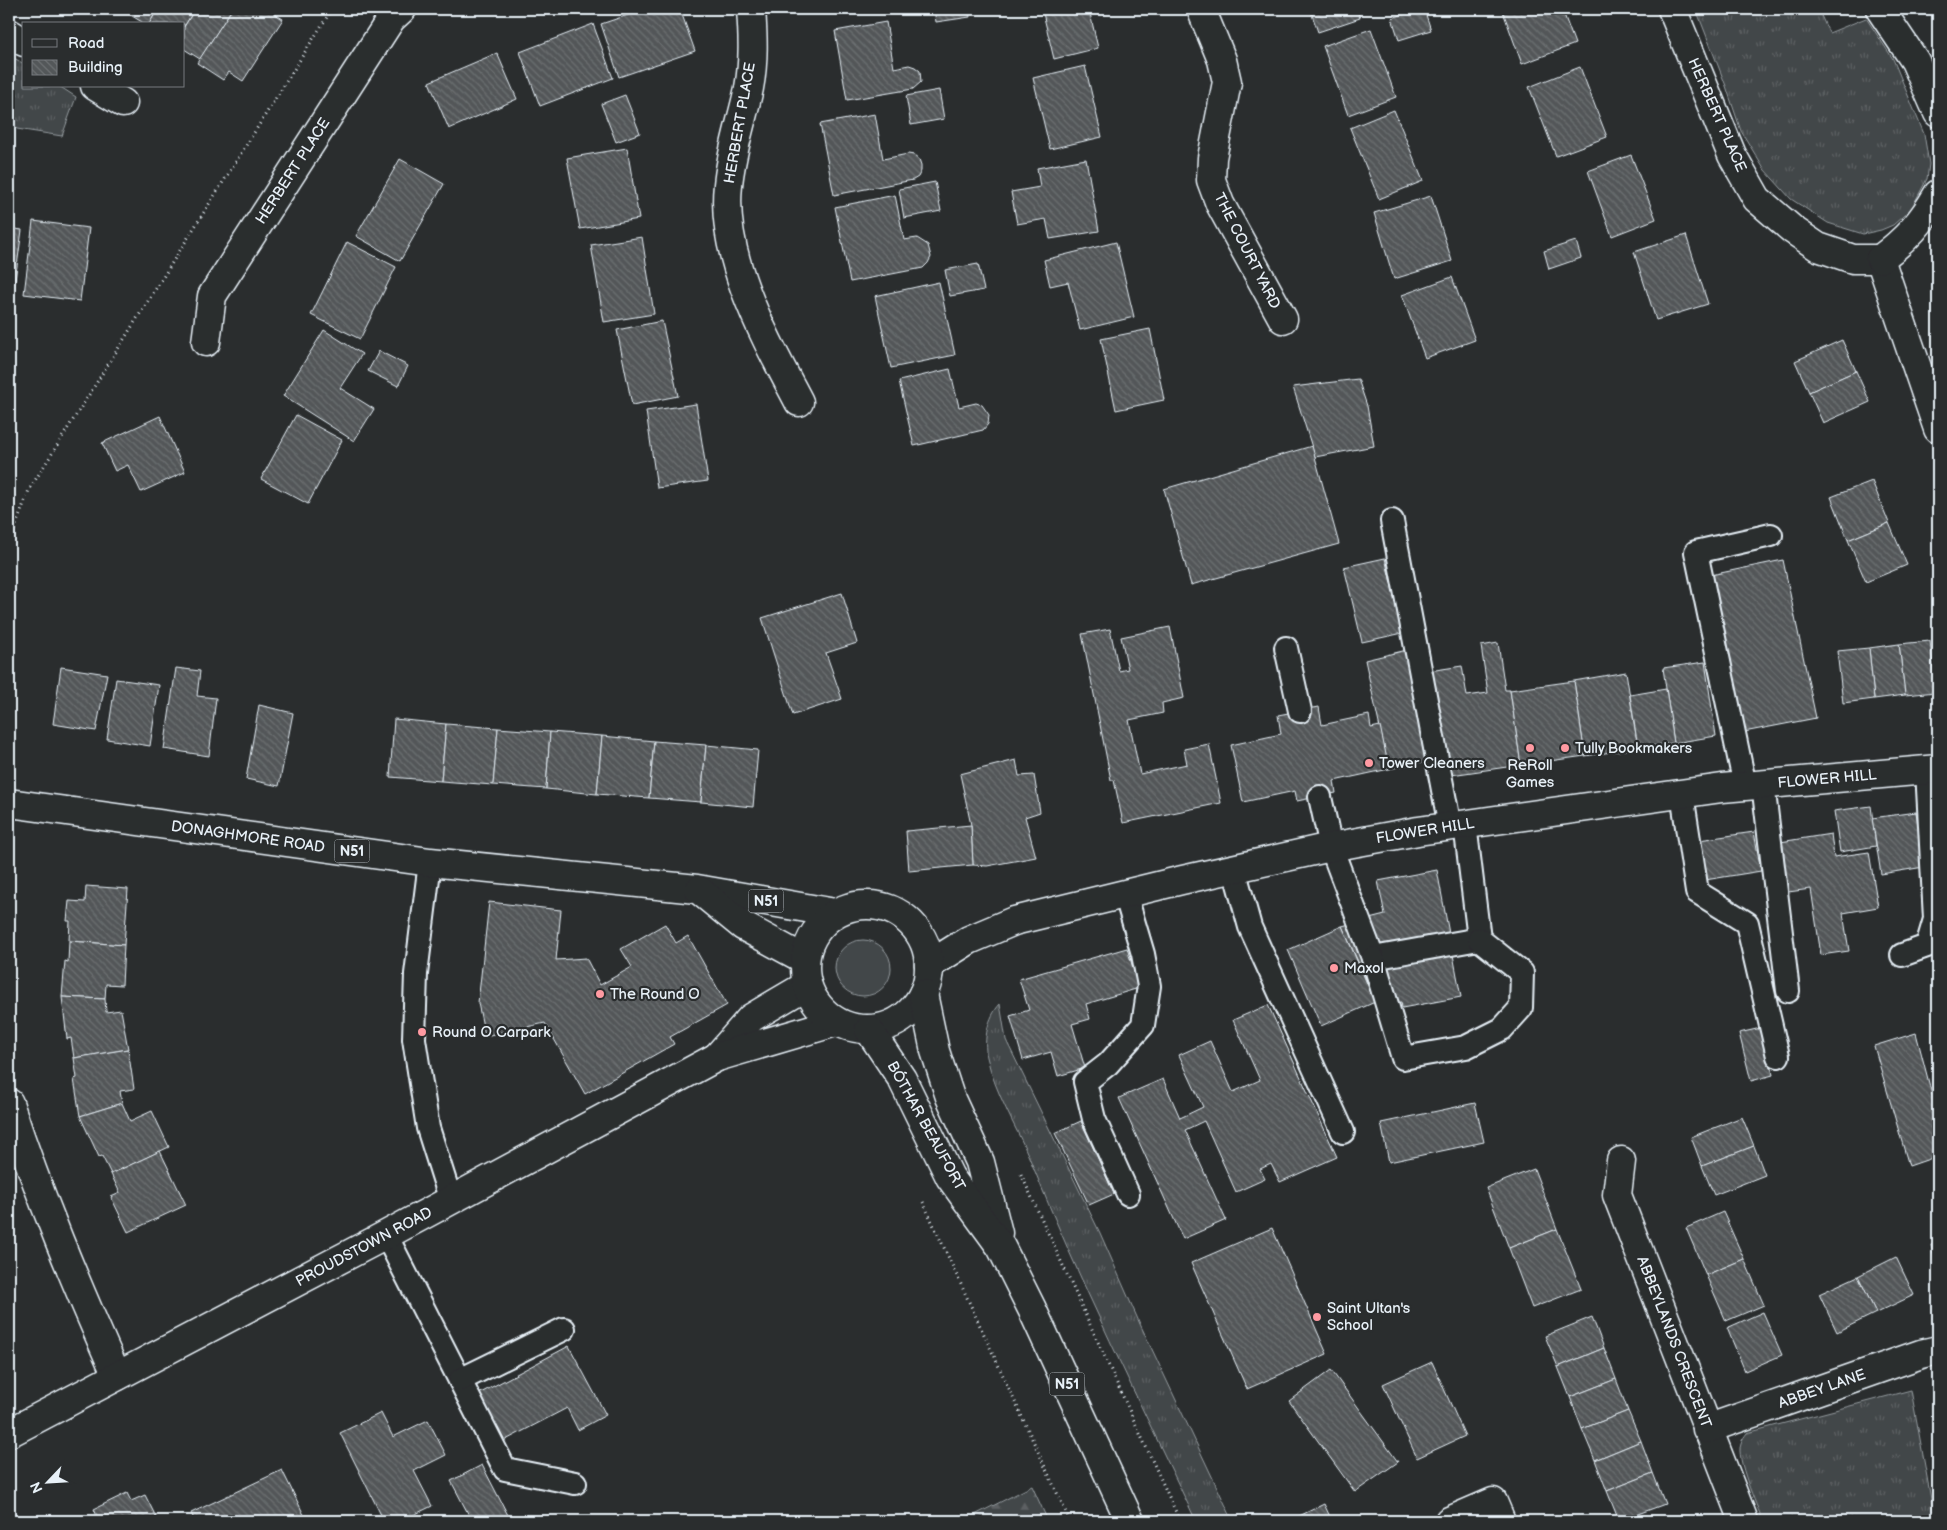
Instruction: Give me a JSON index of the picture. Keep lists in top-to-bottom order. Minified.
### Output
{"streets":{"main road":["HERBERT PLACE","THE COURT YARD","FLOWER HILL","DONAGHMORE ROAD","N51","BÓTHAR BEAUFORT","PROUDSTOWN ROAD","ABBEYLANDS CRESCENT","ABBEY LANE"]},"crossings":[["FLOWER HILL","DONAGHMORE ROAD"],["FLOWER HILL","N51"],["FLOWER HILL","BÓTHAR BEAUFORT"],["FLOWER HILL","PROUDSTOWN ROAD"],["DONAGHMORE ROAD","N51"],["DONAGHMORE ROAD","BÓTHAR BEAUFORT"],["DONAGHMORE ROAD","PROUDSTOWN ROAD"],["N51","BÓTHAR BEAUFORT"],["N51","PROUDSTOWN ROAD"],["BÓTHAR BEAUFORT","PROUDSTOWN ROAD"],["ABBEYLANDS CRESCENT","ABBEY LANE"]],"places":["ReRoll Games","Tully Bookmakers","Tower Cleaners","Maxol","The Round O","Round O Carpark","Saint Ultan's School"],"legend":["Road","Building"],"north":"bottom left"}
